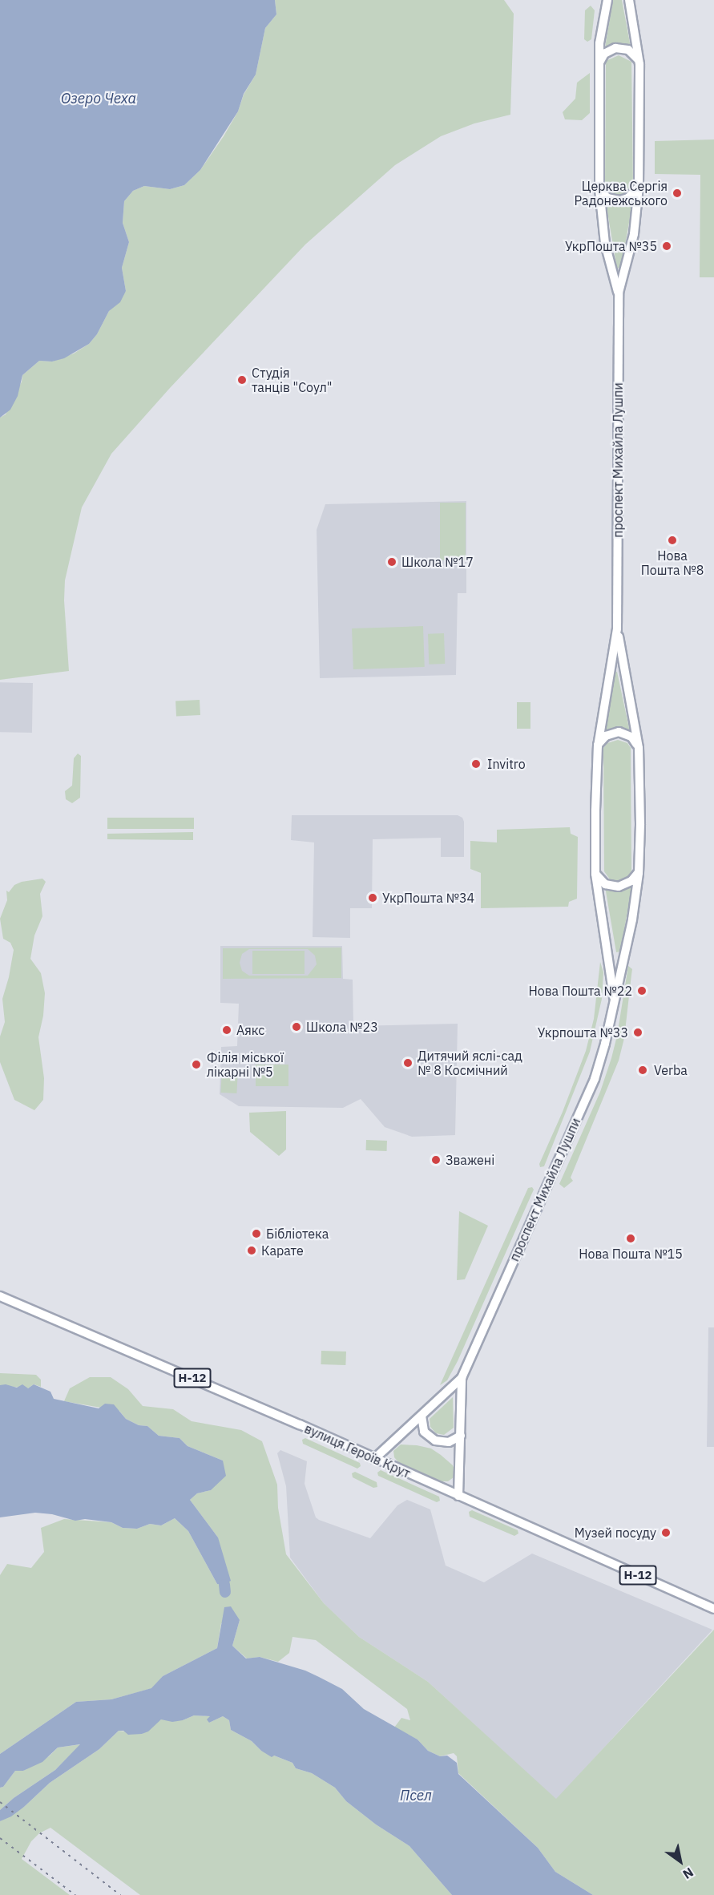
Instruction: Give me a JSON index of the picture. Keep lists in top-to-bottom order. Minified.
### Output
{"streets":{"main road":["проспект Михайла Лушпи","Н-12","вулиця Героїв Крут"]},"crossings":[["проспект Михайла Лушпи","вулиця Героїв Крут"]],"water":["Озеро Чеха","Псел"],"places":["Церква Сергія Радонежського","УкрПошта №35","Студія танців \"Соул\"","Нова Пошта №8","Школа №17","Invitro","УкрПошта №34","Нова Пошта №22","Школа №23","Аякс","Укрпошта №33","Дитячий яслі-сад № 8 Космічний","Філія міської лікарні №5","Verba","Зважені","Бібліотека","Нова Пошта №15","Карате","Музей посуду"],"north":"bottom right"}
